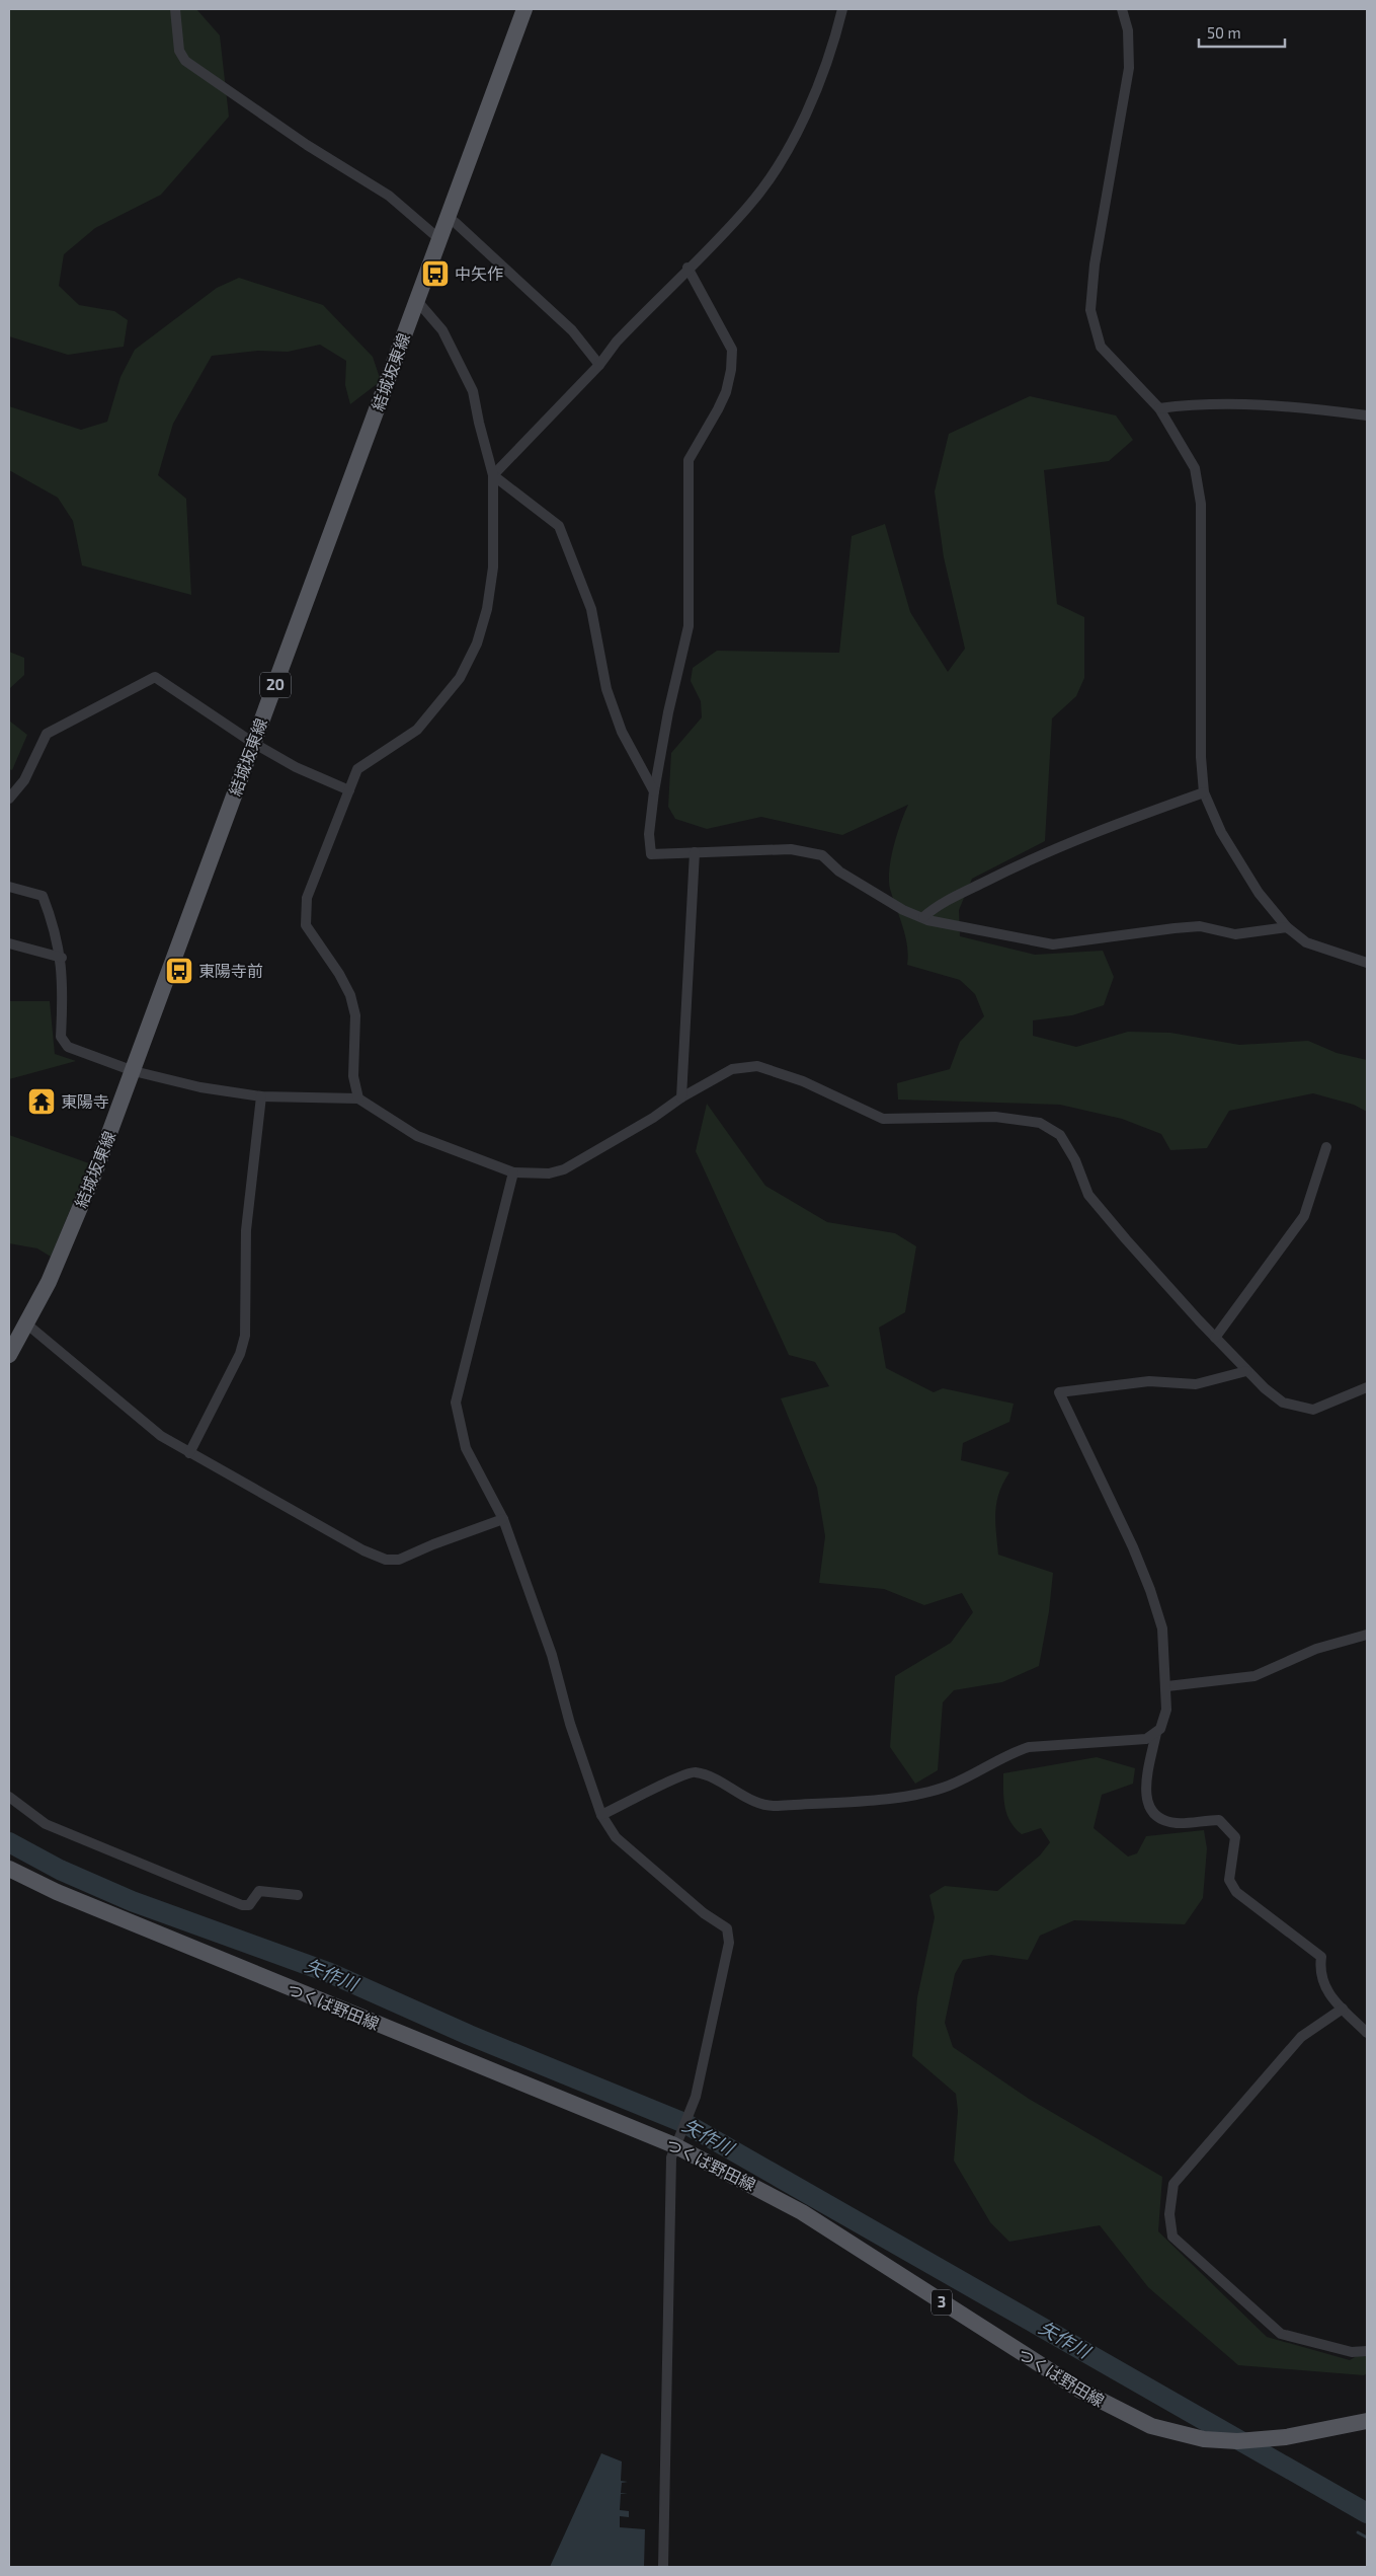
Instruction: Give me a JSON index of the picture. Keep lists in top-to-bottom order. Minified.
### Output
{"streets":{"main road":["結城坂東線","20","つくば野田線","3"]},"water":["矢作川"],"places":{"bus stop":["中矢作","東陽寺前"],"temple":["東陽寺"]},"scale_bar":"50 m"}
